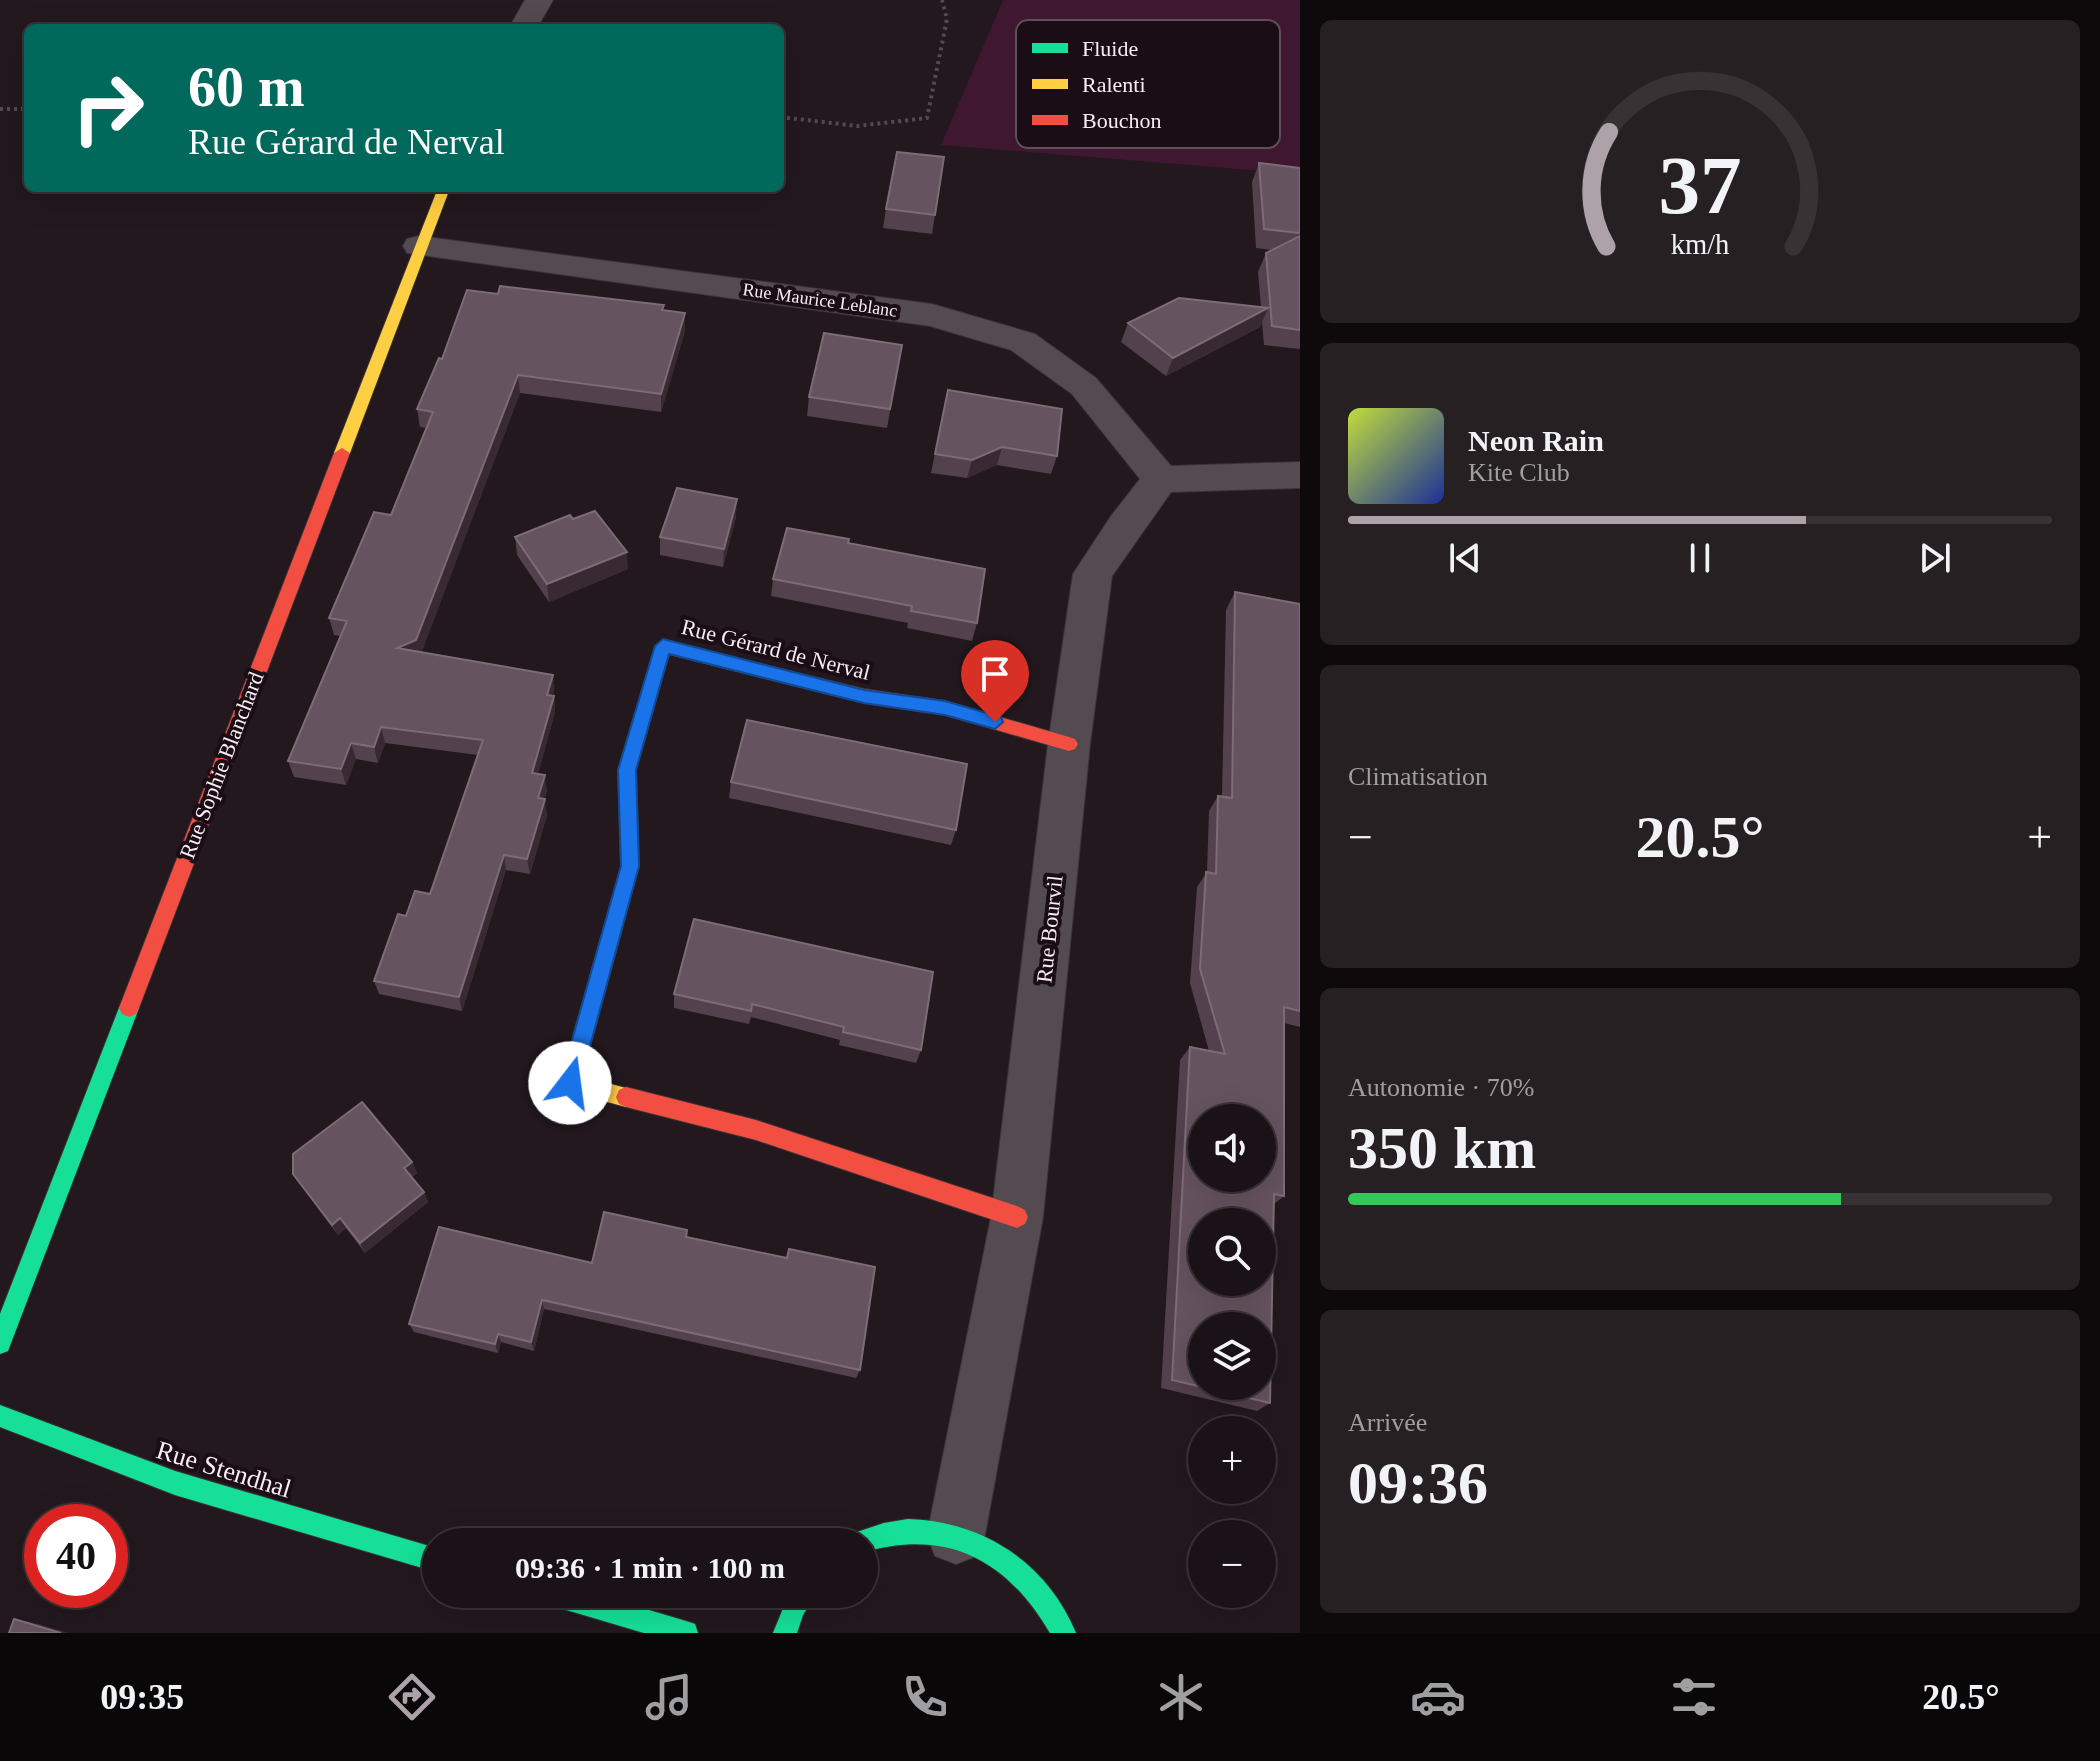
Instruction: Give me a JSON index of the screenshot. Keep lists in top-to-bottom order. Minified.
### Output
{"streets":{"street":["Rue Maurice Leblanc","Rue Gérard de Nerval","Rue Sophie Blanchard","Rue Bourvil","Rue Stendhal"]},"crossings":[["Rue Maurice Leblanc","Rue Sophie Blanchard"],["Rue Maurice Leblanc","Rue Bourvil"],["Rue Gérard de Nerval","Rue Bourvil"]],"legend":["Fluide","Ralenti","Bouchon"],"page":{"turn":["60 m","Rue Gérard de Nerval"],"song":["Neon Rain","Kite Club"],"tile":["Climatisation",["Autonomie · 70%","350 km"],["Arrivée","09:36"]],"heat":["−","20.5°","+"],"map_buttons":["+","−"],"limit":"40","trip":"09:36 · 1 min · 100 m","tabs":["09:35","20.5°"],"gauge":["37","km/h"]}}
